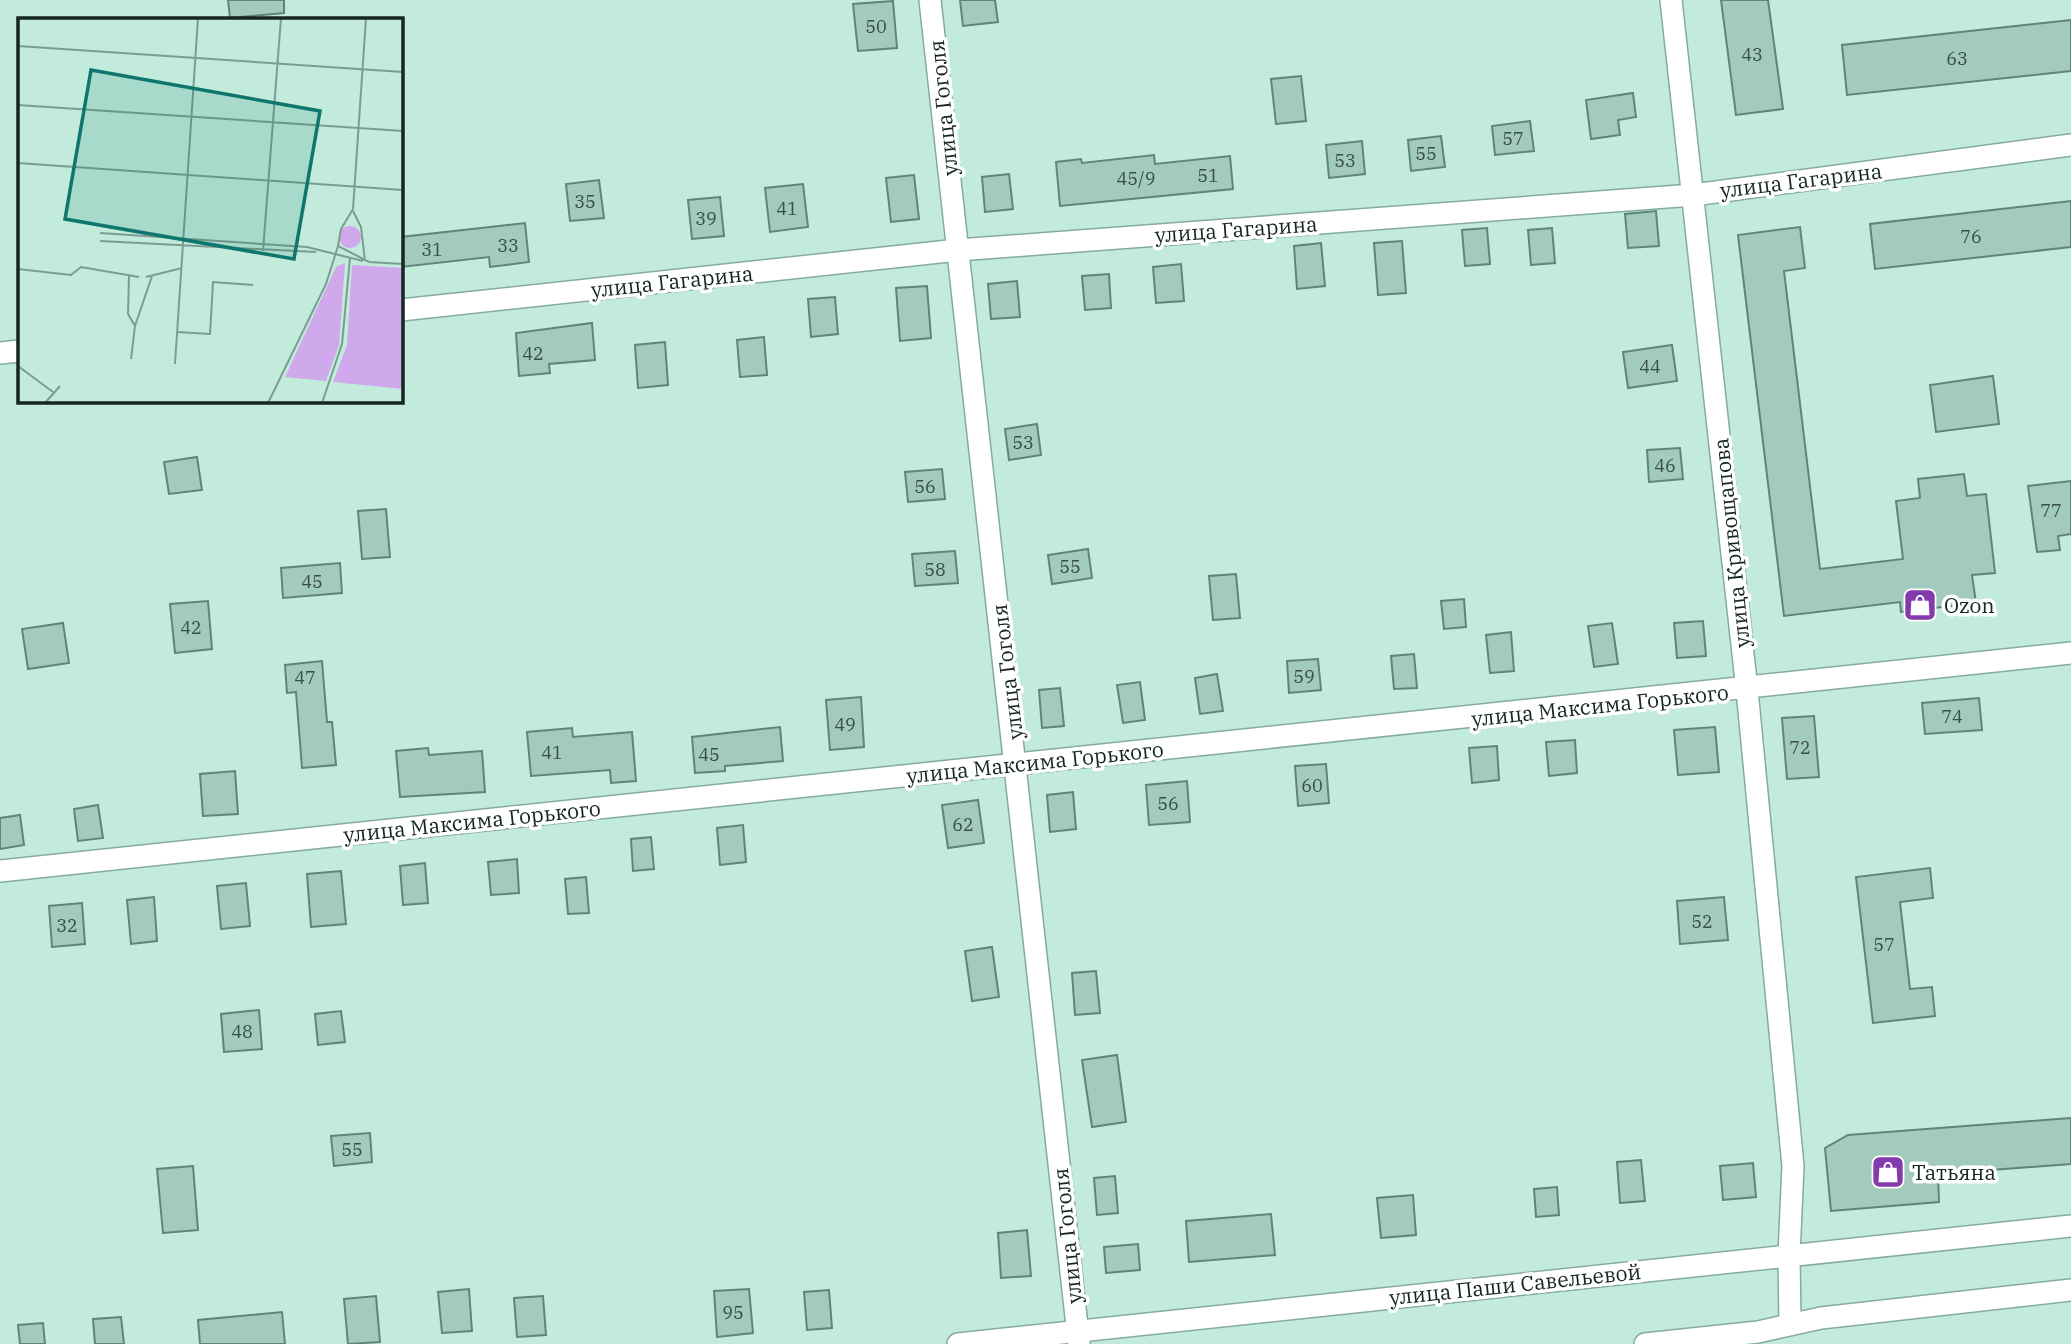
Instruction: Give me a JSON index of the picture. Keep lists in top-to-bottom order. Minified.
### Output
{"streets":{"street":["улица Гоголя","улица Гагарина","улица Кривощапова","улица Максима Горького","улица Паши Савельевой"]},"crossings":[["улица Гоголя","улица Гагарина"],["улица Гоголя","улица Максима Горького"],["улица Гоголя","улица Паши Савельевой"],["улица Гагарина","улица Кривощапова"],["улица Кривощапова","улица Максима Горького"],["улица Кривощапова","улица Паши Савельевой"]],"places":{"shop":["Ozon","Татьяна"]},"house_numbers":["50","43","63","57","55","53","51","45/9","35","41","39","76","33","31","42","44","53","46","56","77","55","58","45","42","59","47","74","49","72","41","45","60","56","62","52","32","57","48","55","95"]}
